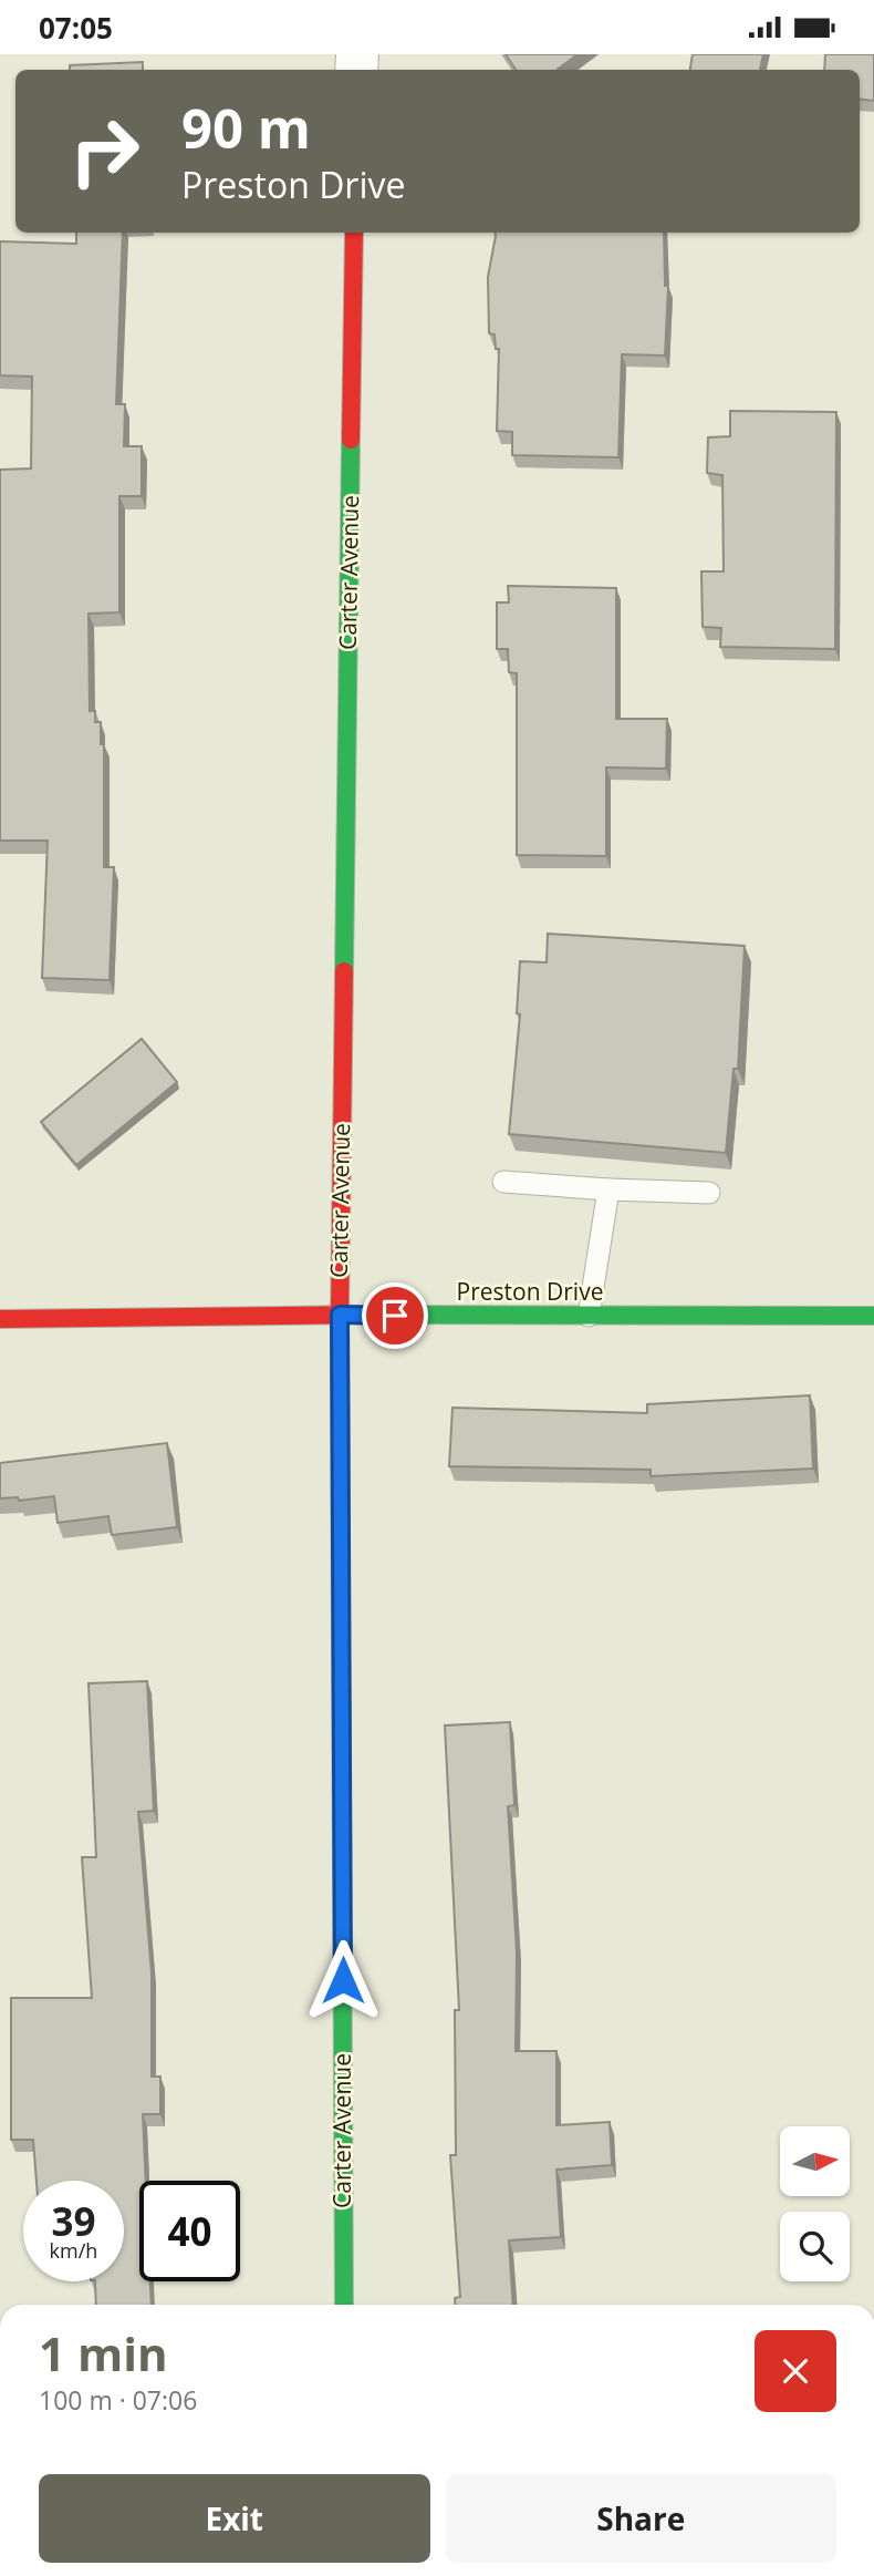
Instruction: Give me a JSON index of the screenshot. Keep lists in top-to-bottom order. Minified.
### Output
{"streets":{"street":["Carter Avenue","Preston Drive"]},"crossings":[["Carter Avenue","Preston Drive"]],"north":"right","page":{"status":"07:05","turn":["90 m","Preston Drive"],"speed":"39 km/h","limit":"40","heading":["1 min","100 m · 07:06"],"buttons":["Exit","Share"]}}
